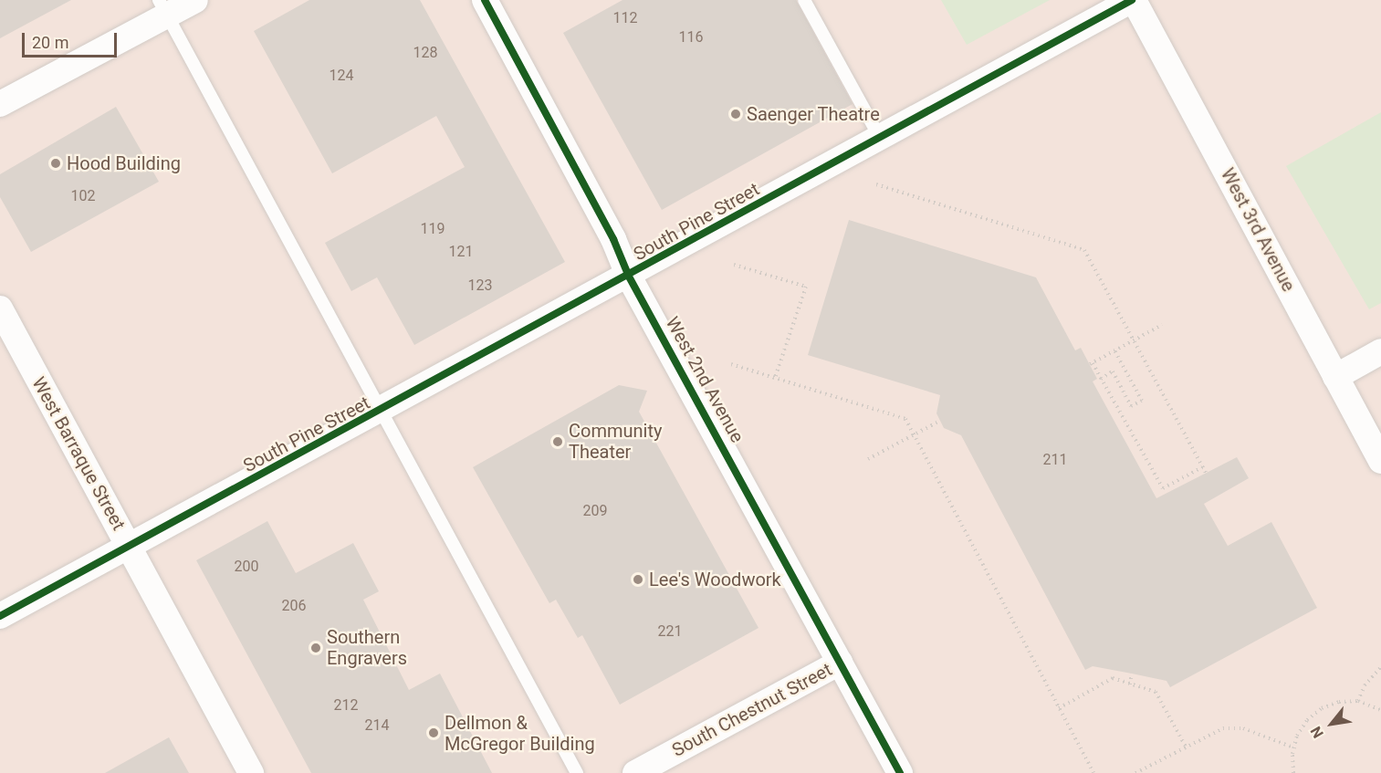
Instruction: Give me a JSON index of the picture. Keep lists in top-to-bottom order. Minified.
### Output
{"streets":{"street":["South Pine Street","West 3rd Avenue","West 2nd Avenue","West Barraque Street","South Chestnut Street"]},"crossings":[["South Pine Street","West 3rd Avenue"],["South Pine Street","West 2nd Avenue"],["South Pine Street","West Barraque Street"],["West 2nd Avenue","South Chestnut Street"]],"places":["Saenger Theatre","Hood Building","Community Theater","Lee's Woodwork","Southern Engravers","Dellmon & McGregor Building"],"house_numbers":["112","116","128","124","102","119","121","123","211","209","200","206","221","212","214"],"scale_bar":"20 m","north":"bottom left"}
